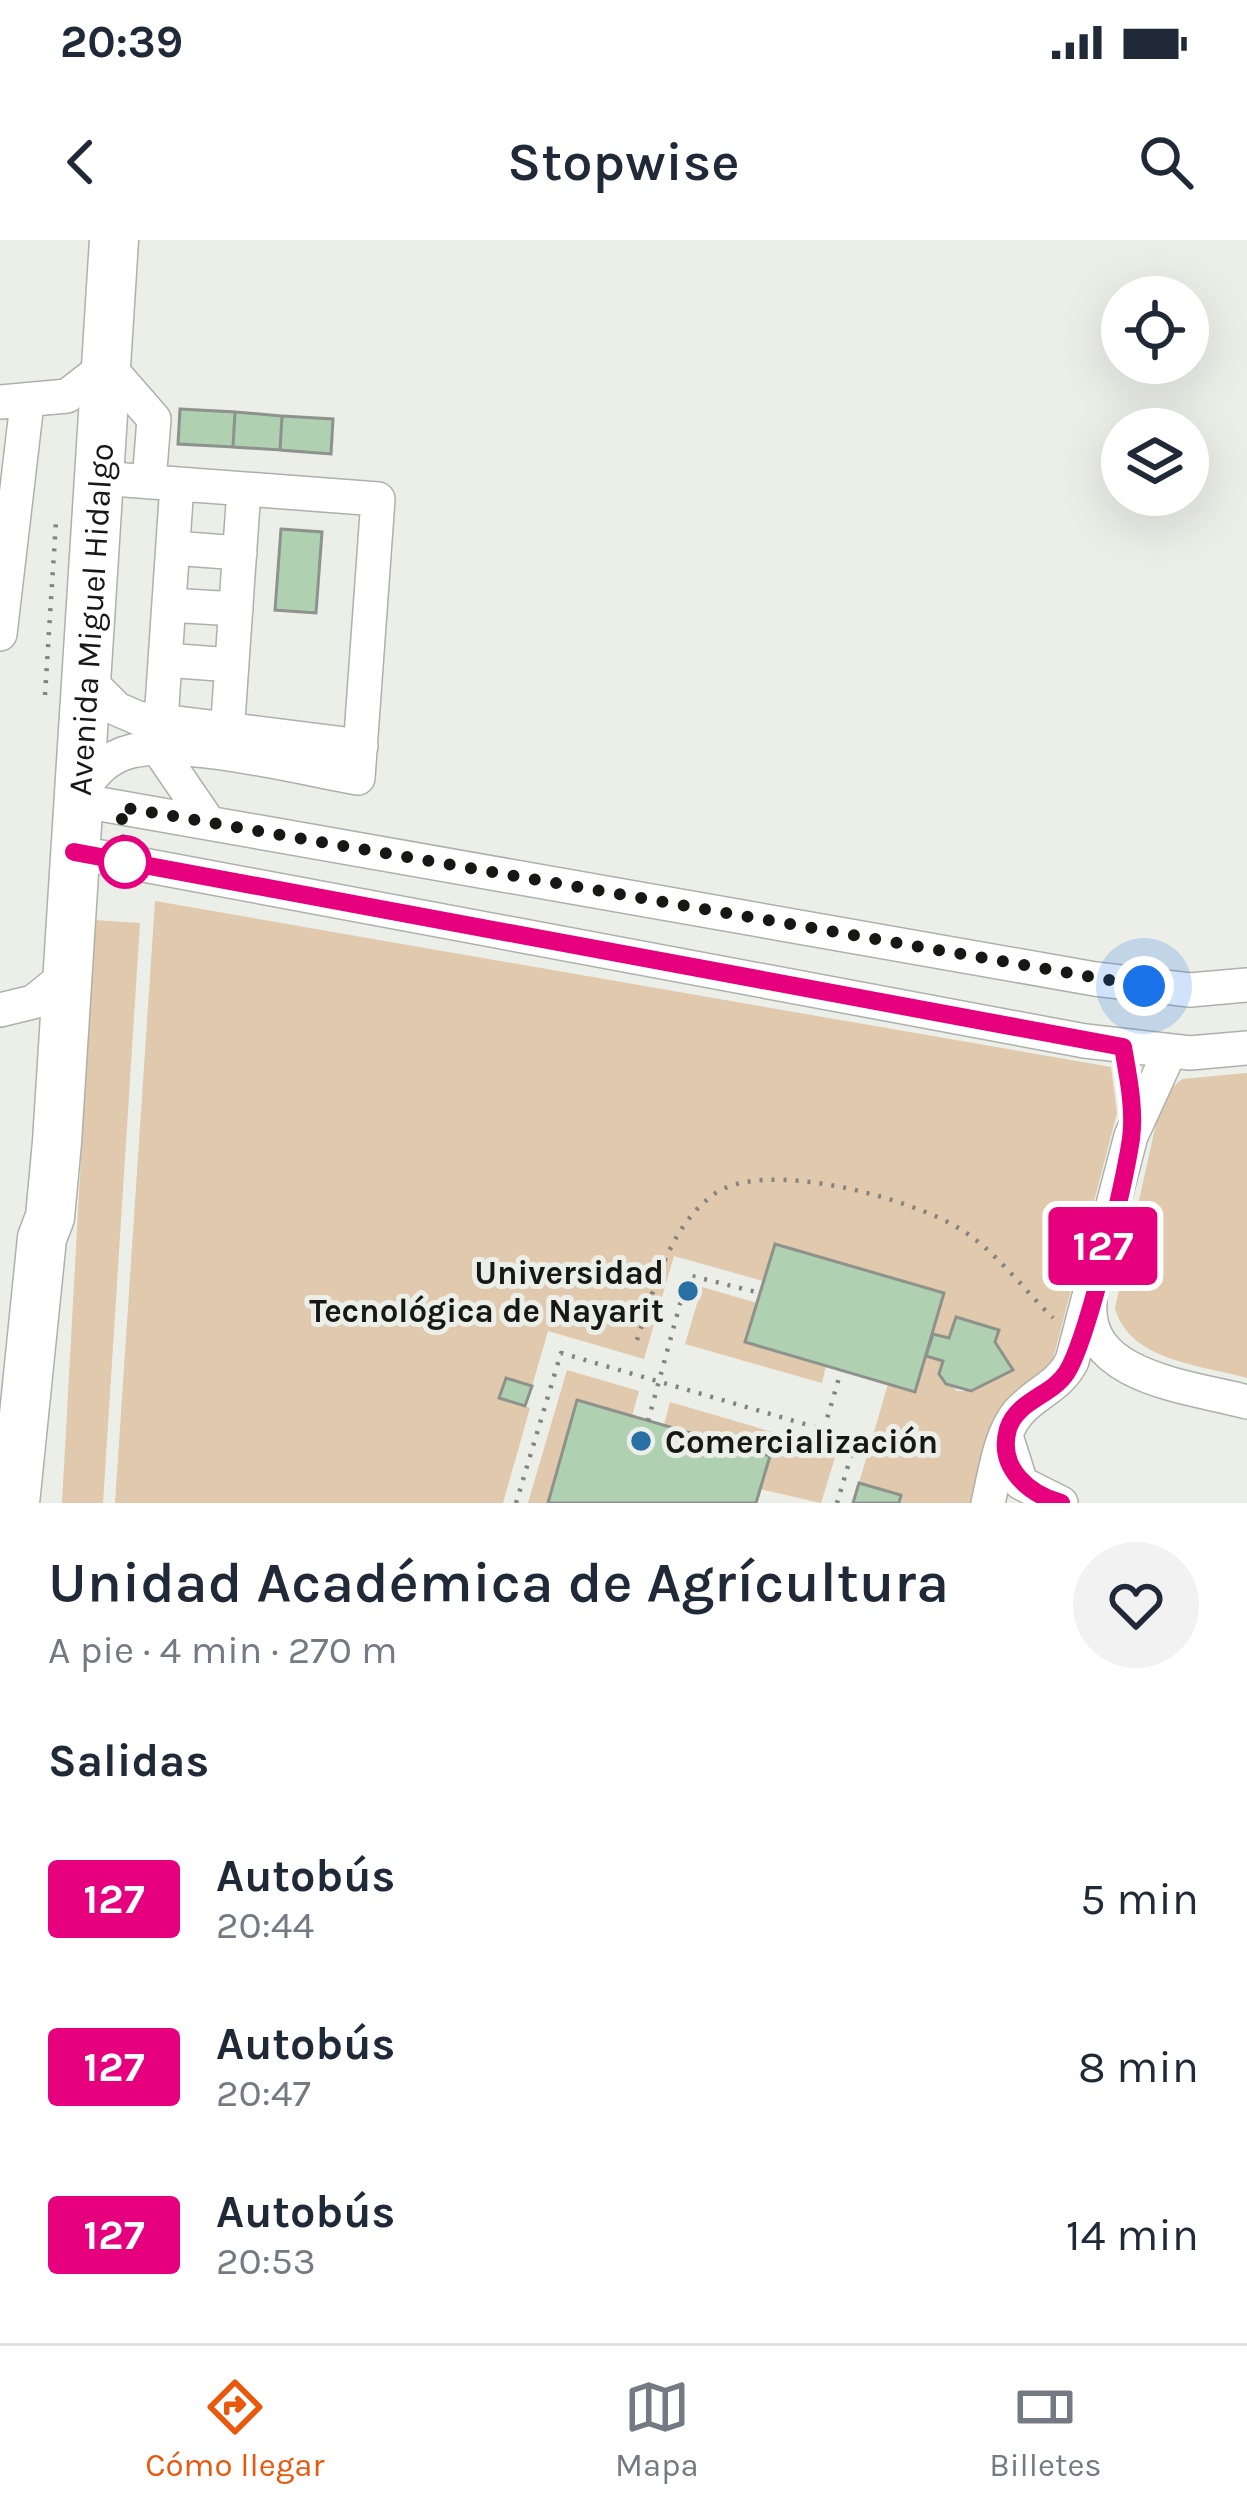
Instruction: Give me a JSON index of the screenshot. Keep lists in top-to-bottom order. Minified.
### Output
{"streets":{"highway":["Avenida Miguel Hidalgo"]},"places":["Universidad Tecnológica de Nayarit","Comercialización"],"lines":["bus line 127"],"page":{"status":"20:39","header":"Stopwise","on_map":"127","heading":[["Unidad Académica de Agrícultura","A pie · 4 min · 270 m"],"Salidas"],"list":[{"mark":"127","name":"Autobús","note":"20:44","value":"5 min"},{"mark":"127","name":"Autobús","note":"20:47","value":"8 min"},{"mark":"127","name":"Autobús","note":"20:53","value":"14 min"}],"tabs":["Cómo llegar","Mapa","Billetes"]}}
